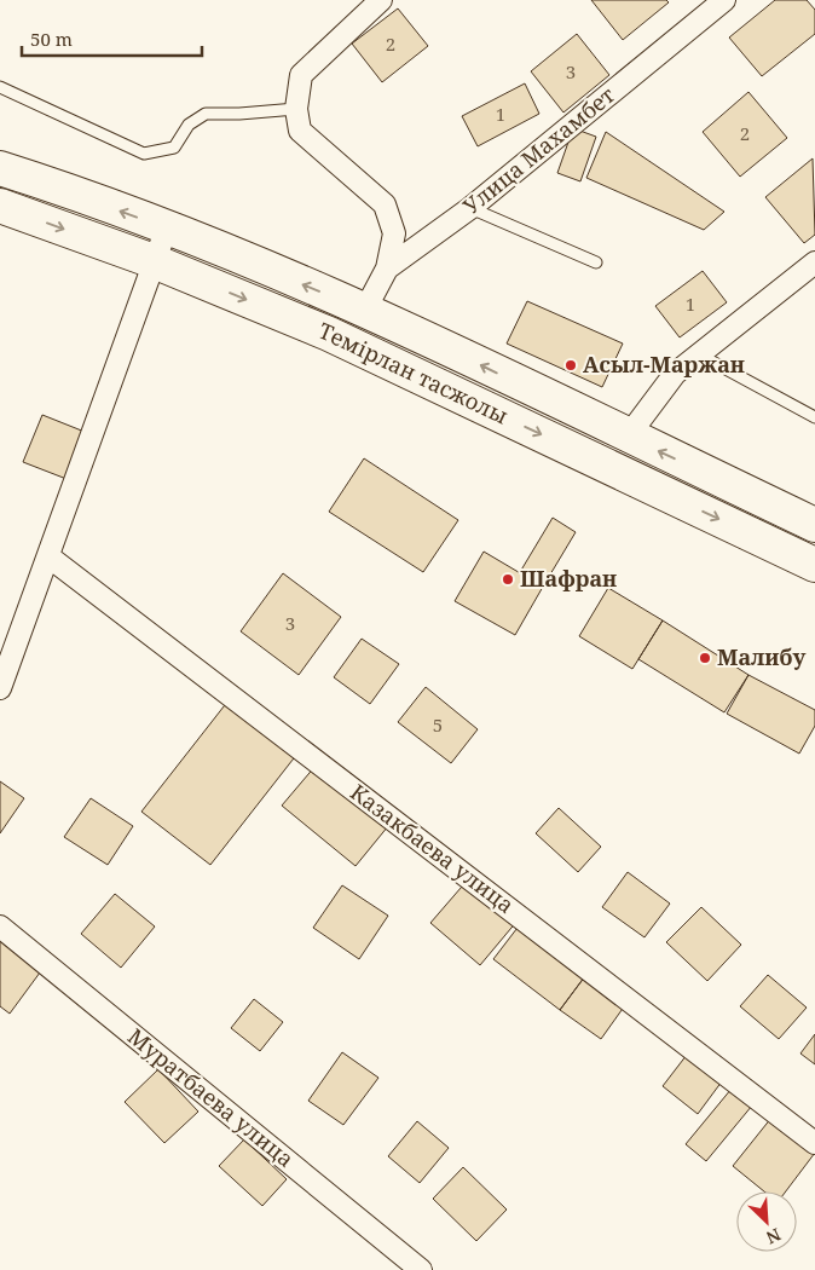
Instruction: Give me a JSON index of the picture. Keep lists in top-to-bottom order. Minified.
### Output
{"streets":{"main road":["Темірлан тасжолы"],"street":["Улица Махамбет","Казакбаева улица","Муратбаева улица"]},"crossings":[["Улица Махамбет","Темірлан тасжолы"]],"places":["Асыл-Маржан","Шафран","Малибу"],"house_numbers":["2","3","1","2","1","3","5"],"scale_bar":"50 m","north":"bottom right"}
